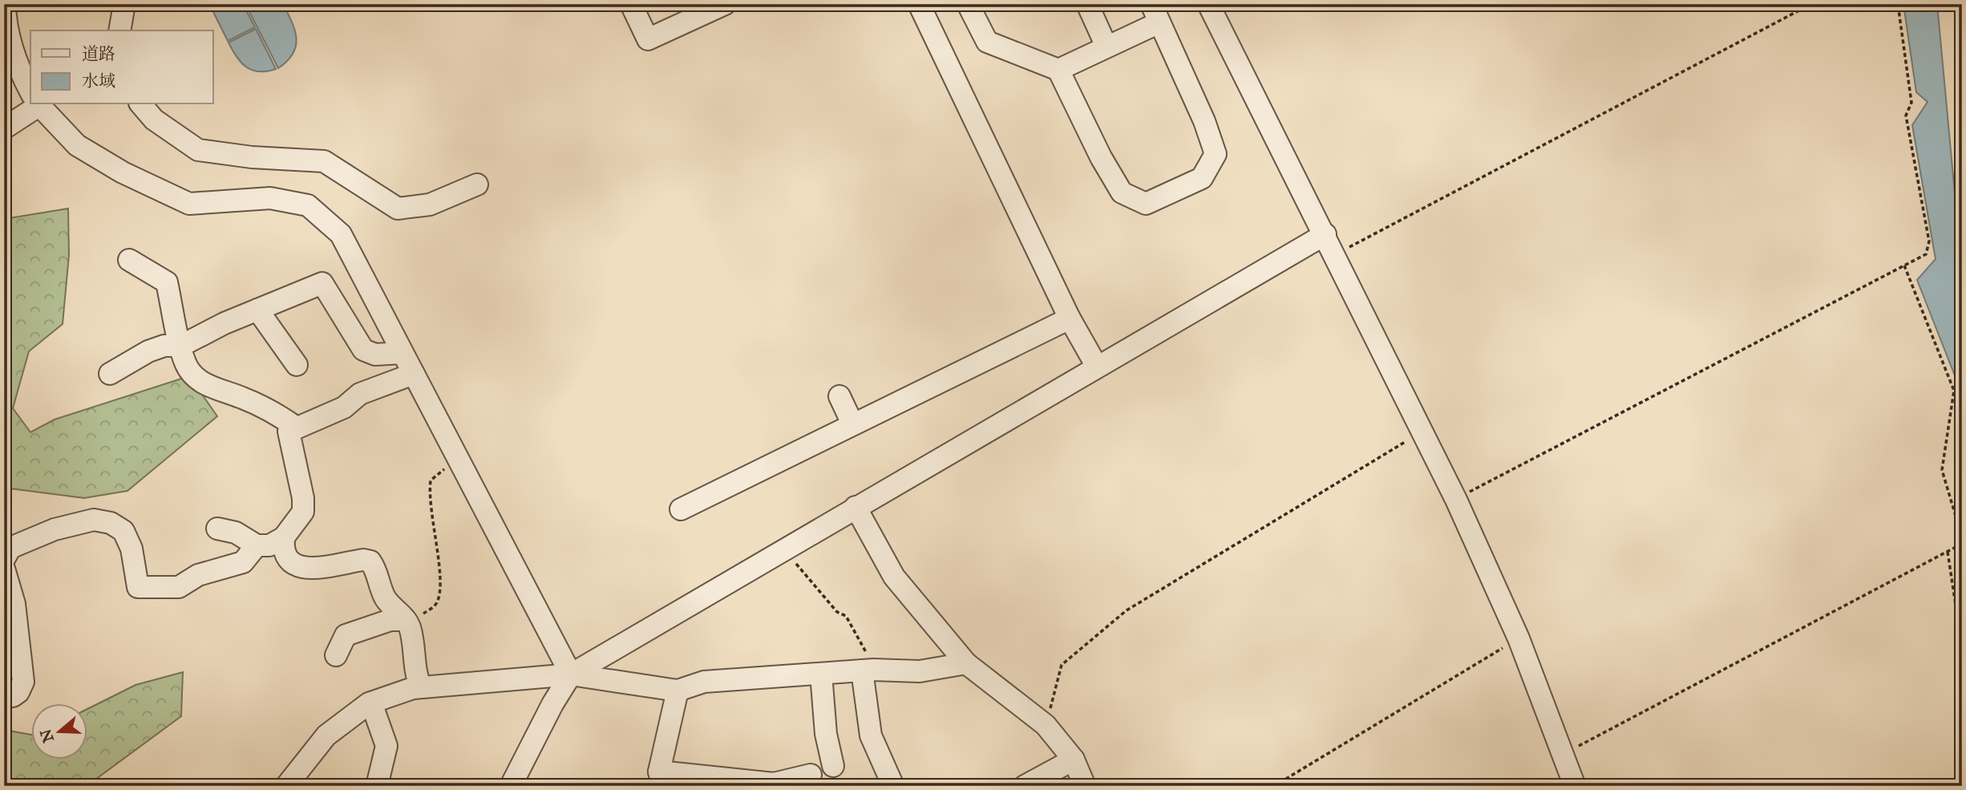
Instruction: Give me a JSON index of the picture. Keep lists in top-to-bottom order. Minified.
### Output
{"legend":["道路","水域"],"north":"left"}
